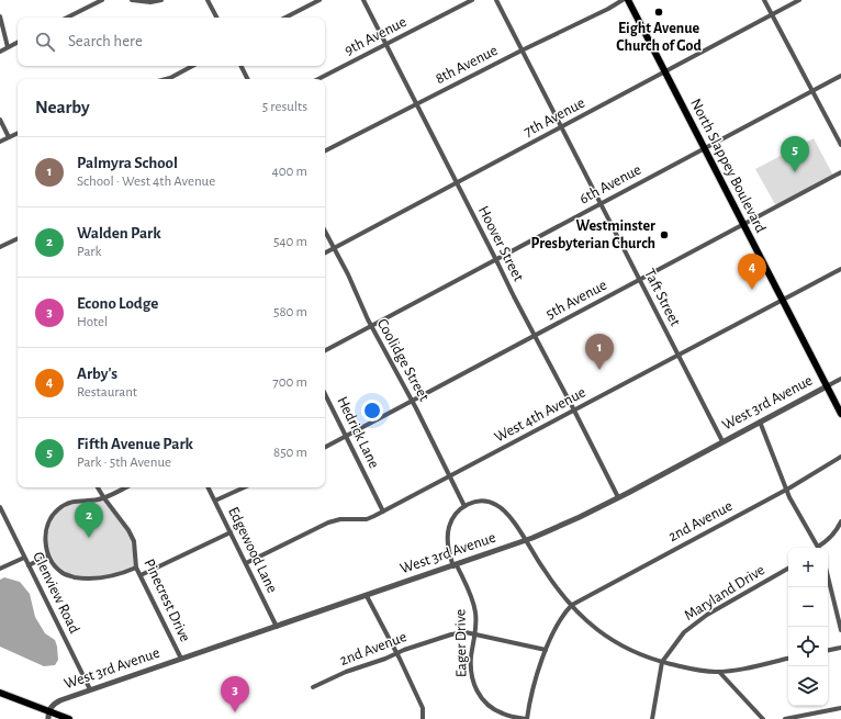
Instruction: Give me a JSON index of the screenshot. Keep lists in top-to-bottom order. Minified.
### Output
{"streets":{"main road":["North Slappey Boulevard"],"street":["9th Avenue","8th Avenue","7th Avenue","6th Avenue","Hoover Street","Taft Street","5th Avenue","Coolidge Street","West 3rd Avenue","West 4th Avenue","Hedrick Lane","2nd Avenue","Edgewood Lane","Glenview Road","Maryland Drive","Pinecrest Drive","Eager Drive"]},"crossings":[["9th Avenue","Hoover Street"],["8th Avenue","Hoover Street"],["8th Avenue","Taft Street"],["7th Avenue","North Slappey Boulevard"],["7th Avenue","Hoover Street"],["7th Avenue","Taft Street"],["7th Avenue","Coolidge Street"],["North Slappey Boulevard","6th Avenue"],["North Slappey Boulevard","5th Avenue"],["North Slappey Boulevard","West 3rd Avenue"],["North Slappey Boulevard","West 4th Avenue"],["6th Avenue","Hoover Street"],["6th Avenue","Taft Street"],["6th Avenue","Coolidge Street"],["Hoover Street","5th Avenue"],["Hoover Street","West 3rd Avenue"],["Hoover Street","West 4th Avenue"],["Taft Street","5th Avenue"],["Taft Street","West 3rd Avenue"],["Taft Street","West 4th Avenue"],["5th Avenue","Coolidge Street"],["5th Avenue","Hedrick Lane"],["Coolidge Street","West 4th Avenue"],["Coolidge Street","Eager Drive"],["West 3rd Avenue","Edgewood Lane"],["West 3rd Avenue","Glenview Road"],["West 3rd Avenue","Pinecrest Drive"],["West 3rd Avenue","Eager Drive"],["West 4th Avenue","Hedrick Lane"],["West 4th Avenue","Edgewood Lane"],["2nd Avenue","Eager Drive"]],"places":["Eight Avenue Church of God","Westminster Presbyterian Church"],"page":{"search":"Search here","heading":["Nearby","5 results"],"pins":["5","4","1","2","3"],"list":[{"mark":"1","name":"Palmyra School","note":"School · West 4th Avenue","value":"400 m"},{"mark":"2","name":"Walden Park","note":"Park","value":"540 m"},{"mark":"3","name":"Econo Lodge","note":"Hotel","value":"580 m"},{"mark":"4","name":"Arby's","note":"Restaurant","value":"700 m"},{"mark":"5","name":"Fifth Avenue Park","note":"Park · 5th Avenue","value":"850 m"}],"map_buttons":["+","−"]}}
